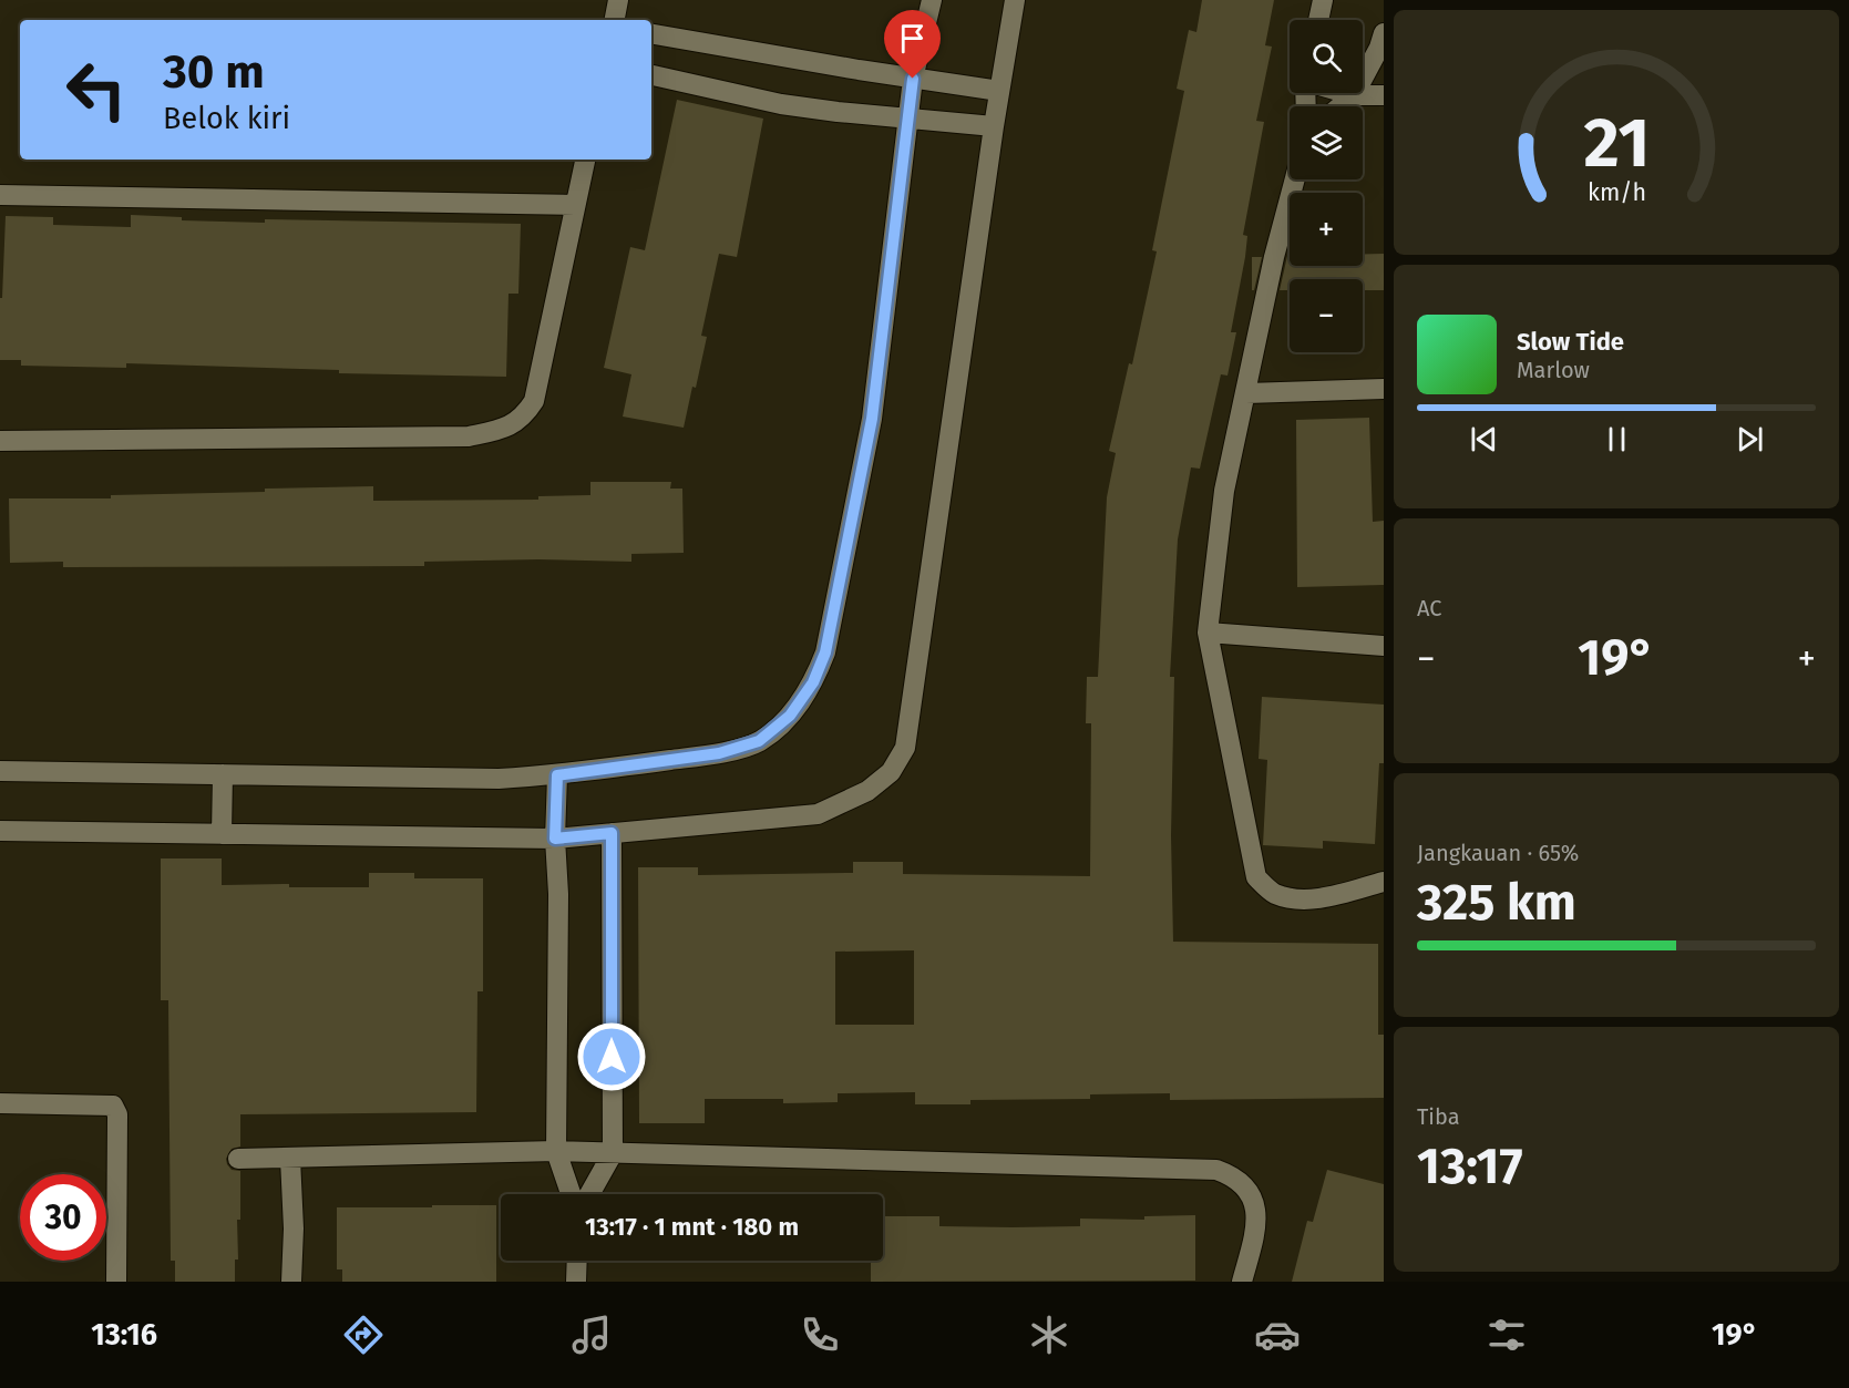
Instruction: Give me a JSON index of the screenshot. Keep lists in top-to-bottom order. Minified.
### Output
{"page":{"map_buttons":["+","−"],"turn":["30 m","Belok kiri"],"song":["Slow Tide","Marlow"],"tile":["AC",["Jangkauan · 65%","325 km"],["Tiba","13:17"]],"heat":["−","19°","+"],"limit":"30","trip":"13:17 · 1 mnt · 180 m","tabs":["13:16","19°"],"gauge":["21","km/h"]}}
